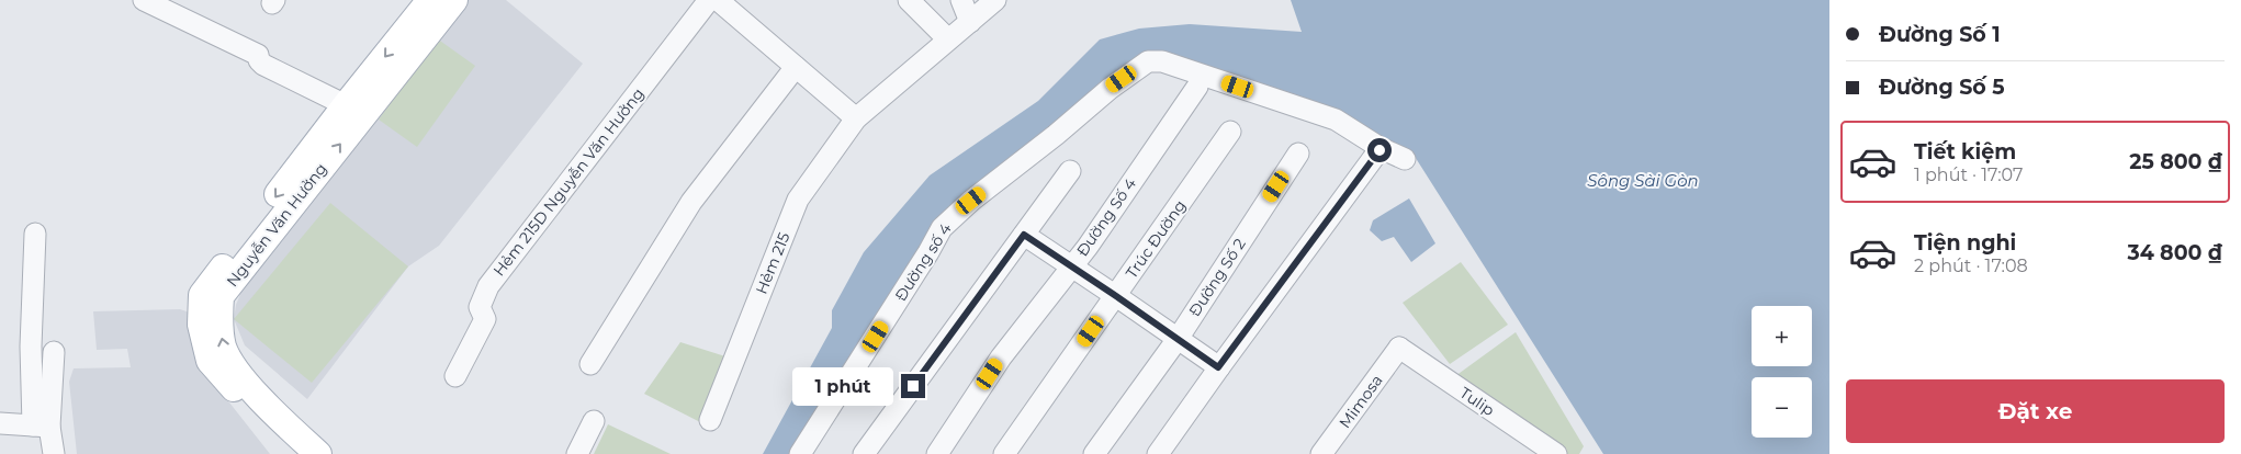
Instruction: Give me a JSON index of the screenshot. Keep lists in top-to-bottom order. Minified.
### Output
{"streets":{"main road":["Nguyễn Văn Hưởng"],"street":["Hẻm 215D Nguyễn Văn Hưởng","Đường Số 4","Trúc Đường","Đường số 4","Hẻm 215","Đường Số 2","Mimosa","Tulip"]},"crossings":[["Đường Số 4","Đường số 4"],["Mimosa","Tulip"]],"water":["Sông Sài Gòn"],"page":{"banner":["Đường Số 1","Đường Số 5"],"list":[{"name":"Tiết kiệm","note":"1 phút · 17:07","value":"25 800 ₫"},{"name":"Tiện nghi","note":"2 phút · 17:08","value":"34 800 ₫"}],"map_buttons":["+","−"],"bubble":"1 phút","buttons":"Đặt xe"}}
